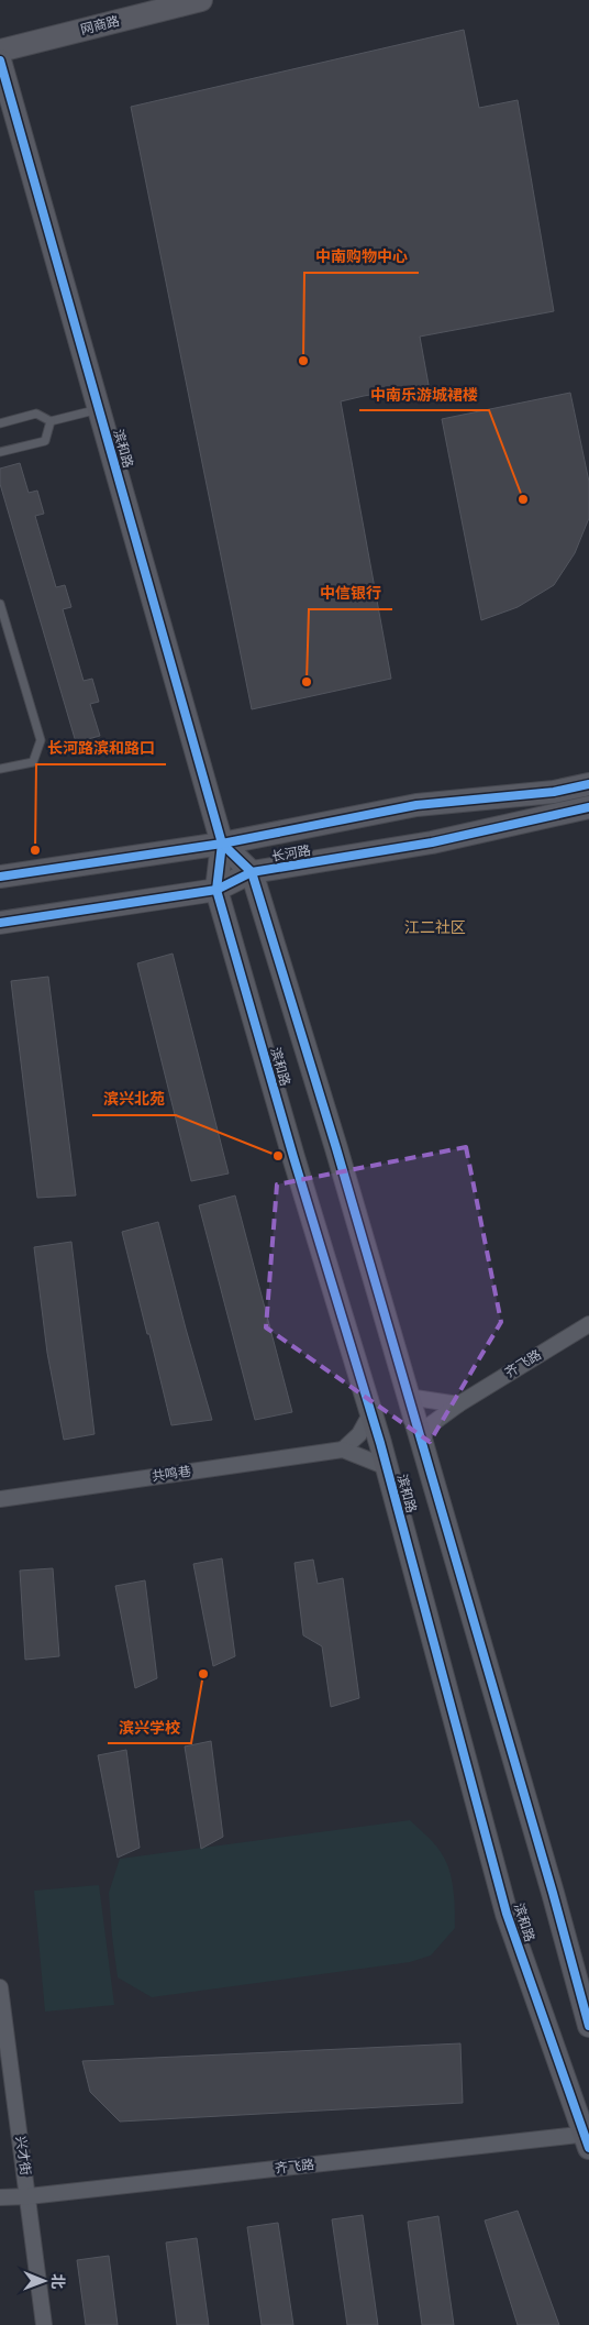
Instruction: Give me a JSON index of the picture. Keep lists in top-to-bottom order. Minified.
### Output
{"streets":{"main road":["网商路","滨和路","长河路"],"street":["齐飞路","共鸣巷","兴才街"]},"crossings":[["滨和路","长河路"],["滨和路","齐飞路"],["齐飞路","兴才街"]],"districts":["江二社区"],"places":["中南购物中心","中南乐游城裙楼","中信银行","长河路滨和路口","滨兴北苑","滨兴学校"],"north":"right"}
